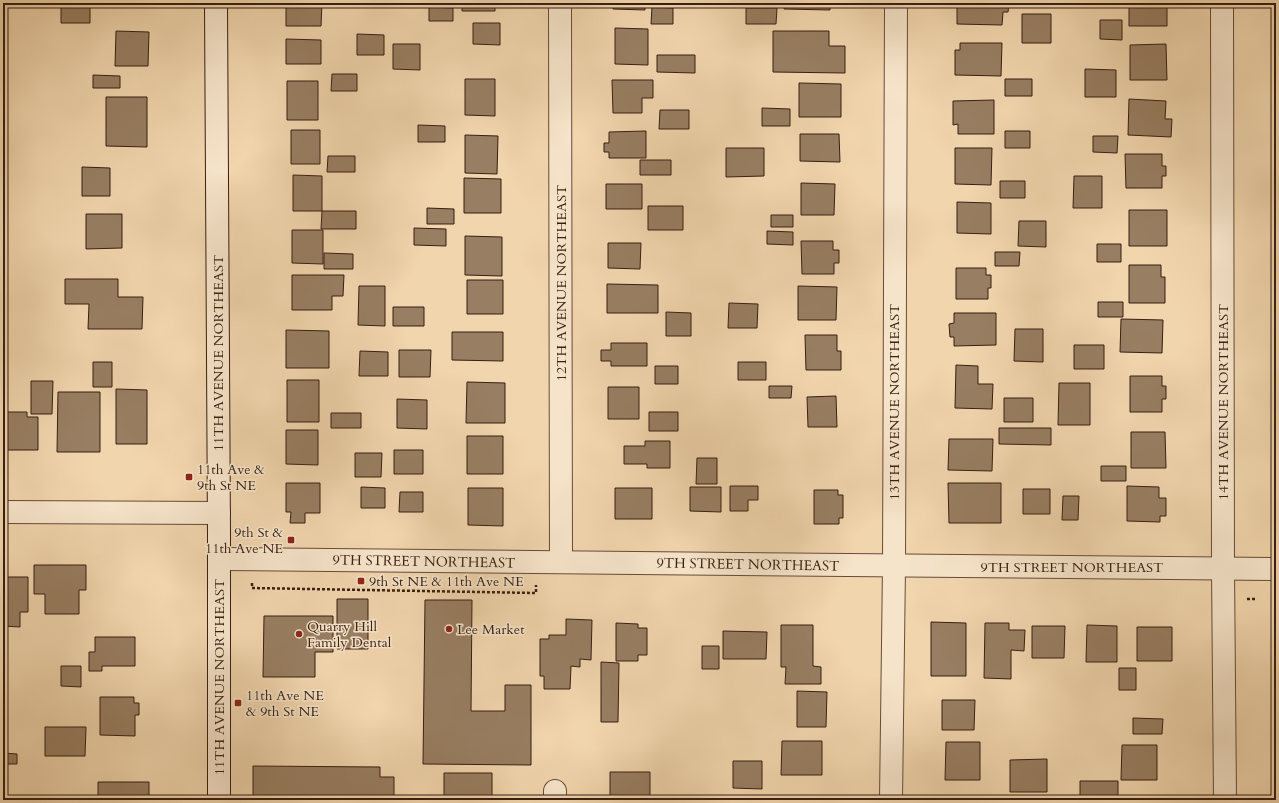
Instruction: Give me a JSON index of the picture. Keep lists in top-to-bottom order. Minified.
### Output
{"streets":{"street":["12TH AVENUE NORTHEAST","11TH AVENUE NORTHEAST","13TH AVENUE NORTHEAST","14TH AVENUE NORTHEAST","9TH STREET NORTHEAST"]},"crossings":[["12TH AVENUE NORTHEAST","9TH STREET NORTHEAST"],["11TH AVENUE NORTHEAST","9TH STREET NORTHEAST"],["13TH AVENUE NORTHEAST","9TH STREET NORTHEAST"],["14TH AVENUE NORTHEAST","9TH STREET NORTHEAST"]],"places":{"transit":["11th Ave & 9th St NE","9th St & 11th Ave NE","9th St NE & 11th Ave NE","11th Ave NE & 9th St NE"],"other":["Lee Market","Quarry Hill Family Dental"]}}
